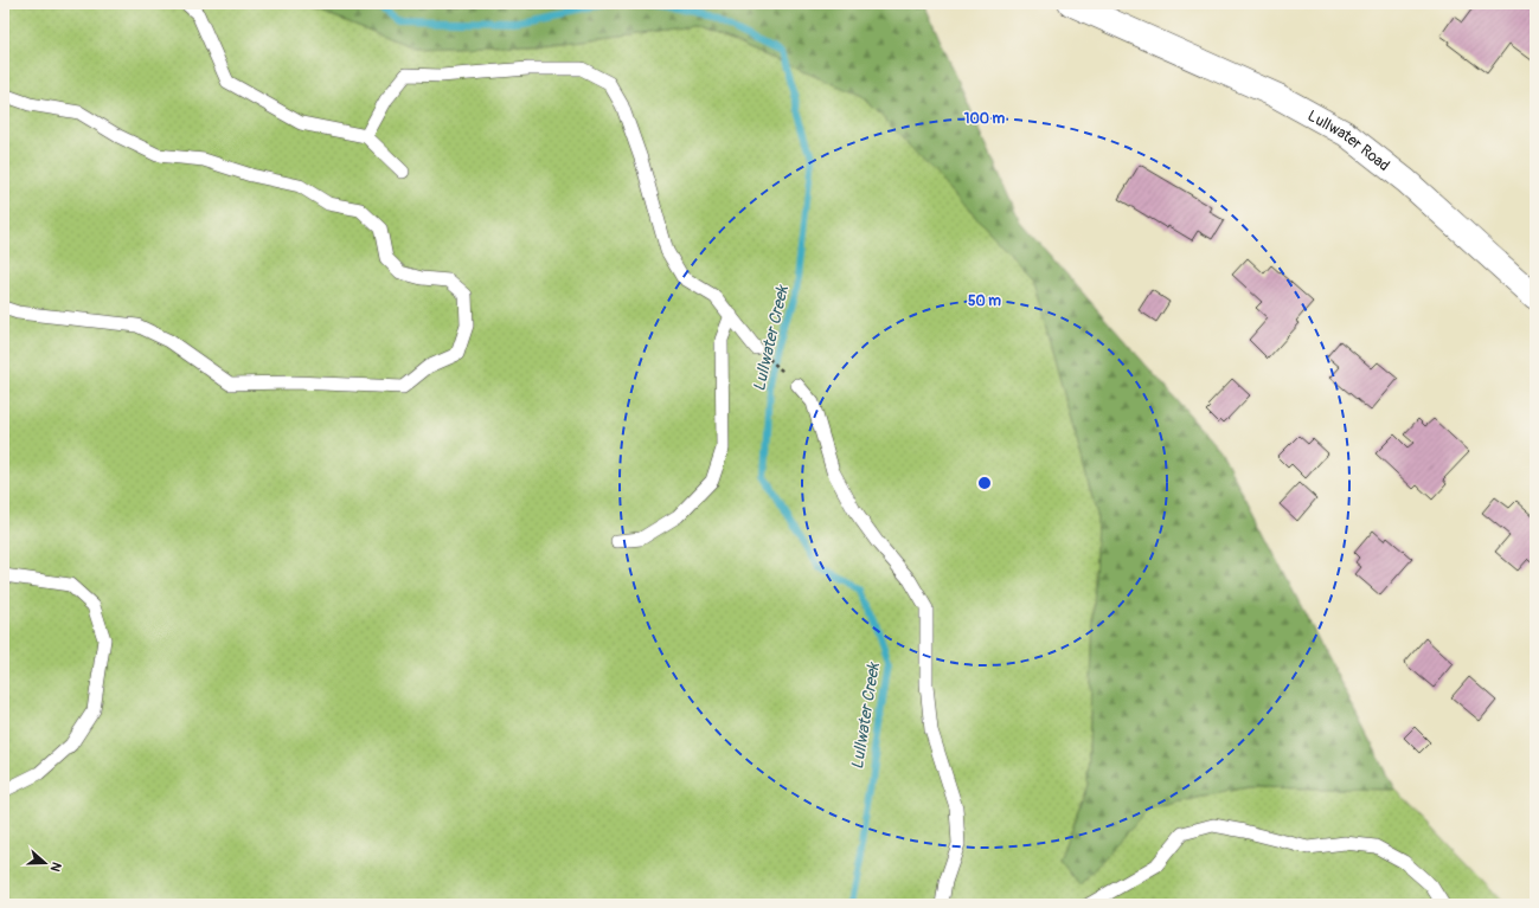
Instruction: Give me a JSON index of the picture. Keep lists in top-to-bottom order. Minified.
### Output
{"streets":{"street":["Lullwater Road"]},"water":["Lullwater Creek"],"north":"right","rings":["100 m","50 m"]}
